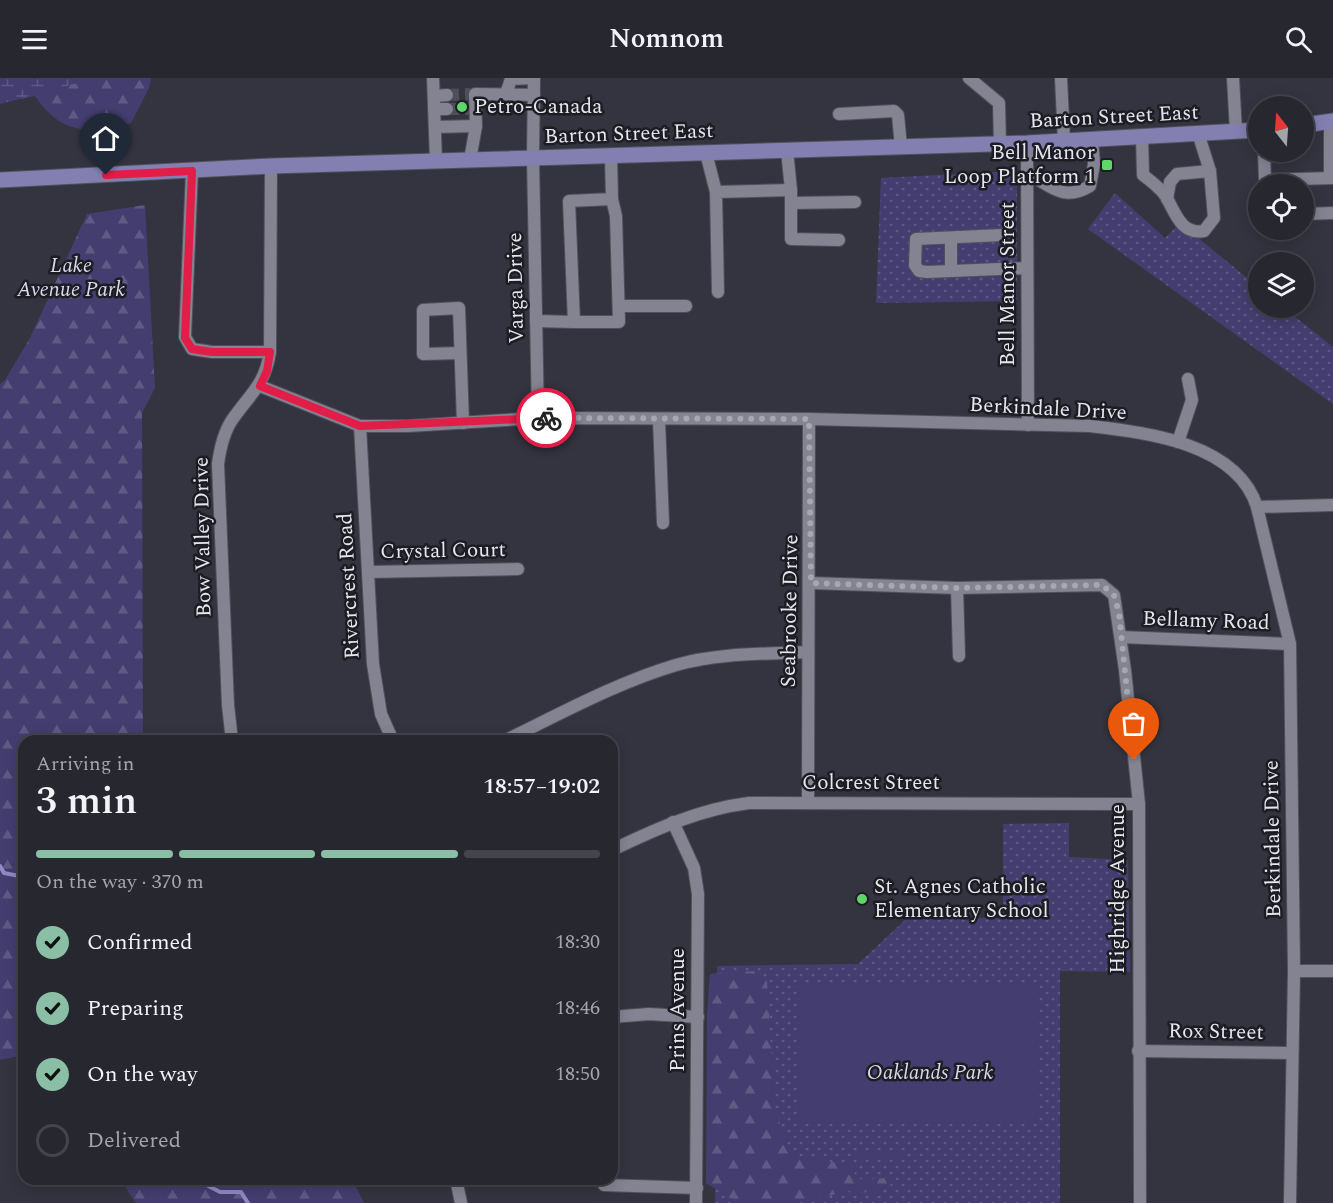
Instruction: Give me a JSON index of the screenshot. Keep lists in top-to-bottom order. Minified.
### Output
{"streets":{"main road":["Barton Street East"],"street":["Bell Manor Street","Varga Drive","Berkindale Drive","Bow Valley Drive","Crystal Court","Rivercrest Road","Seabrooke Drive","Bellamy Road","Colcrest Street","Highridge Avenue","Prins Avenue","Rox Street"]},"crossings":[["Barton Street East","Bell Manor Street"],["Barton Street East","Varga Drive"],["Barton Street East","Bow Valley Drive"],["Bell Manor Street","Berkindale Drive"],["Varga Drive","Berkindale Drive"],["Berkindale Drive","Bow Valley Drive"],["Berkindale Drive","Rivercrest Road"],["Berkindale Drive","Seabrooke Drive"],["Berkindale Drive","Bellamy Road"],["Berkindale Drive","Rox Street"],["Crystal Court","Rivercrest Road"],["Seabrooke Drive","Colcrest Street"],["Seabrooke Drive","Highridge Avenue"],["Bellamy Road","Highridge Avenue"],["Colcrest Street","Highridge Avenue"],["Colcrest Street","Prins Avenue"],["Highridge Avenue","Rox Street"]],"parks":["Lake Avenue Park","Oaklands Park"],"places":{"other":["Petro-Canada","St. Agnes Catholic Elementary School"],"transit":["Bell Manor Loop Platform 1"]},"north":"top","page":{"header":"Nomnom","heading":["3 min","Arriving in","18:57–19:02"],"bar":"On the way · 370 m","list":[["Confirmed","18:30"],["Preparing","18:46"],["On the way","18:50"],"Delivered"]}}
